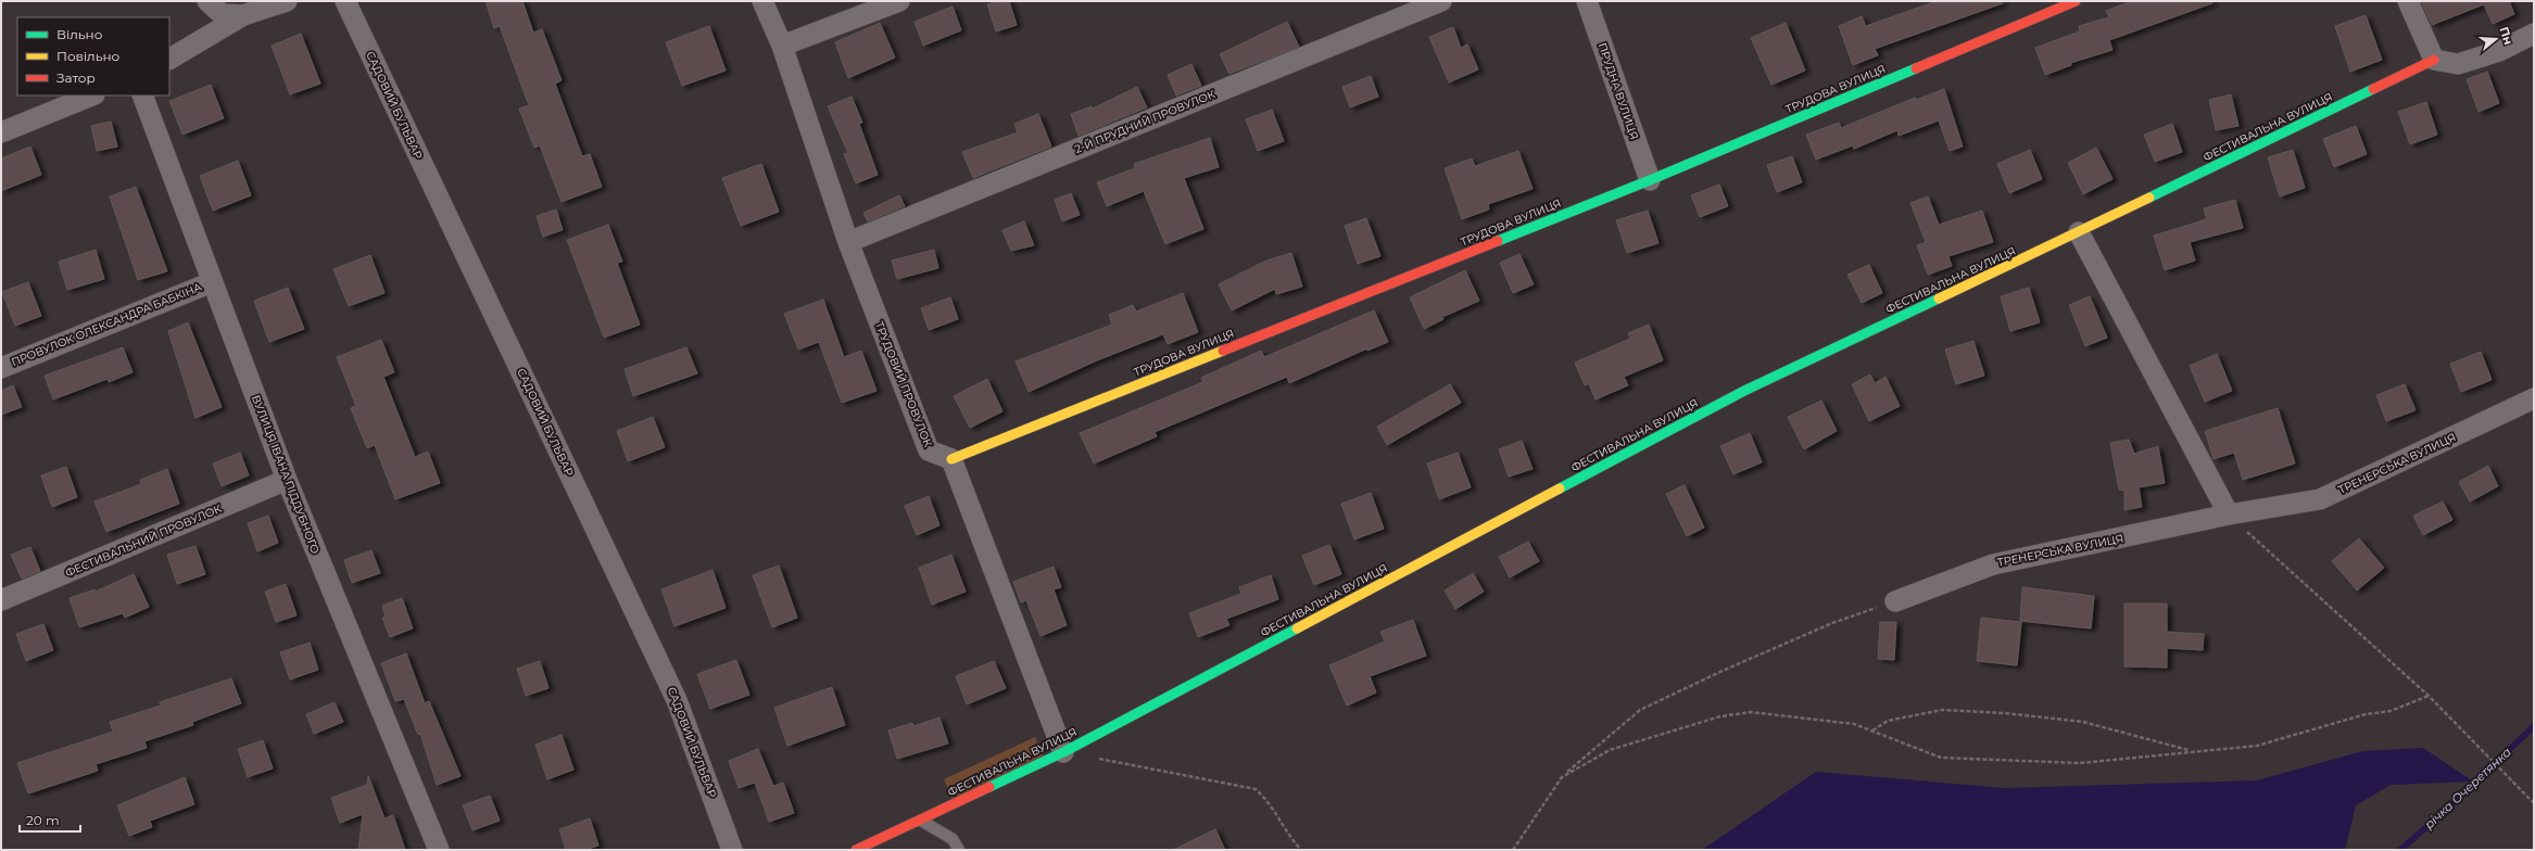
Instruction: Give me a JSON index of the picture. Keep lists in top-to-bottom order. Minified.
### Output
{"streets":{"street":["ТРУДОВА ВУЛИЦЯ","ПРУДНА ВУЛИЦЯ","САДОВИЙ БУЛЬВАР","2-Й ПРУДНИЙ ПРОВУЛОК","ФЕСТИВАЛЬНА ВУЛИЦЯ","ПРОВУЛОК ОЛЕКСАНДРА БАБКІНА","ТРУДОВИЙ ПРОВУЛОК","ТРЕНЕРСЬКА ВУЛИЦЯ","ВУЛИЦЯ ІВАНА ПІДДУБНОГО","ФЕСТИВАЛЬНИЙ ПРОВУЛОК"]},"crossings":[["ТРУДОВА ВУЛИЦЯ","ПРУДНА ВУЛИЦЯ"],["ТРУДОВА ВУЛИЦЯ","ТРУДОВИЙ ПРОВУЛОК"],["2-Й ПРУДНИЙ ПРОВУЛОК","ТРУДОВИЙ ПРОВУЛОК"],["ПРОВУЛОК ОЛЕКСАНДРА БАБКІНА","ВУЛИЦЯ ІВАНА ПІДДУБНОГО"],["ВУЛИЦЯ ІВАНА ПІДДУБНОГО","ФЕСТИВАЛЬНИЙ ПРОВУЛОК"]],"water":["річка Очеретянка"],"legend":["Вільно","Повільно","Затор"],"scale_bar":"20 m","north":"right"}
